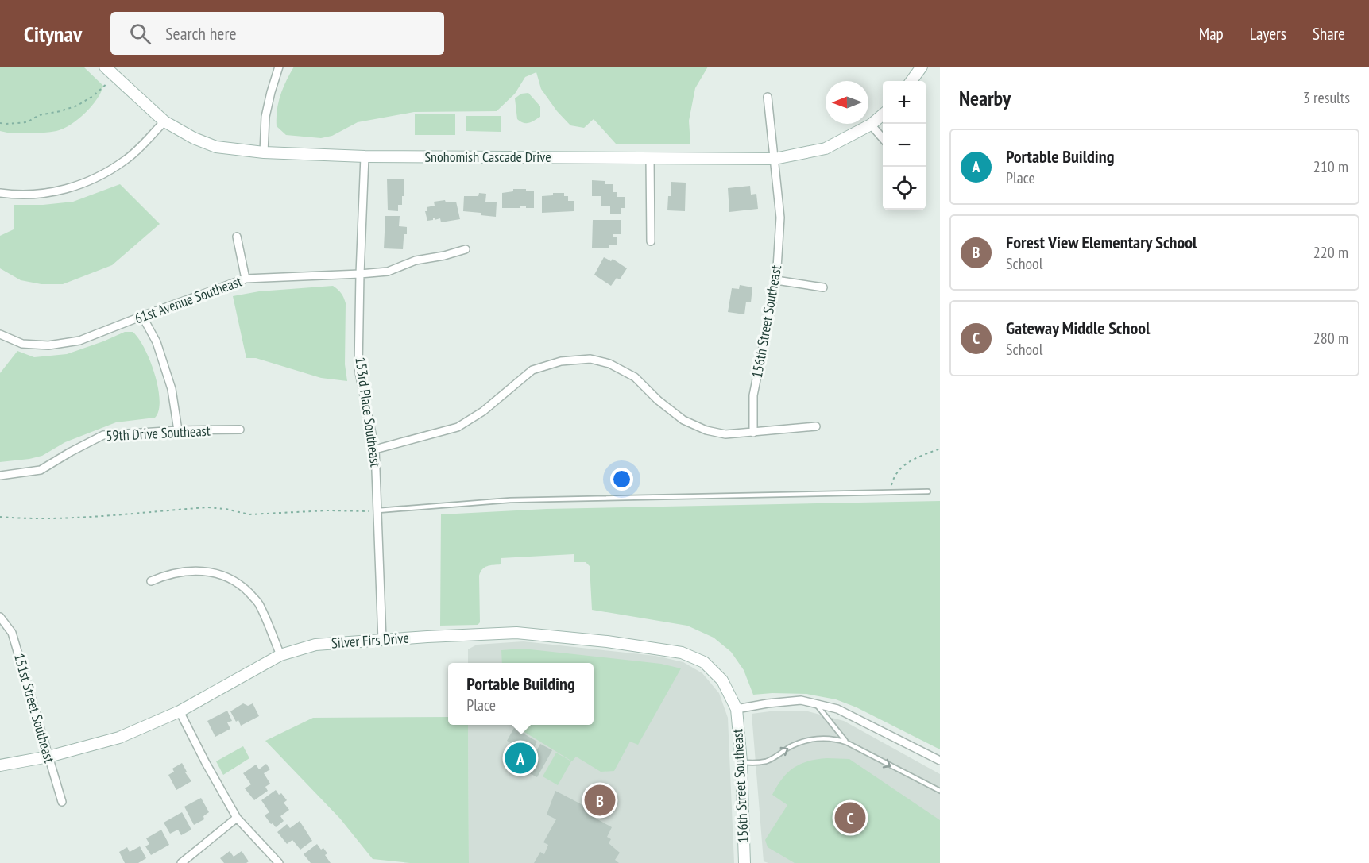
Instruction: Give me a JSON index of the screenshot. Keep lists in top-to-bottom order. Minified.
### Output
{"streets":{"street":["Snohomish Cascade Drive","61st Avenue Southeast","156th Street Southeast","153rd Place Southeast","59th Drive Southeast","Silver Firs Drive","151st Street Southeast"]},"crossings":[["Snohomish Cascade Drive","156th Street Southeast"],["Snohomish Cascade Drive","153rd Place Southeast"],["61st Avenue Southeast","153rd Place Southeast"],["156th Street Southeast","Silver Firs Drive"],["153rd Place Southeast","Silver Firs Drive"],["Silver Firs Drive","151st Street Southeast"]],"north":"left","page":{"header":"Citynav","search":"Search here","nav":["Map","Layers","Share"],"heading":["Nearby","3 results"],"map_buttons":["+","−"],"list":[{"mark":"A","name":"Portable Building","note":"Place","value":"210 m"},{"mark":"B","name":"Forest View Elementary School","note":"School","value":"220 m"},{"mark":"C","name":"Gateway Middle School","note":"School","value":"280 m"}],"popup":["Portable Building","Place"],"pins":["A","B","C"]}}
